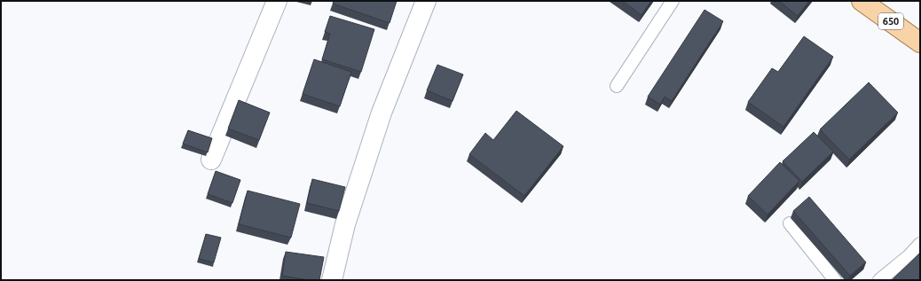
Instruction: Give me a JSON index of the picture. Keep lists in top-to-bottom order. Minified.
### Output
{"streets":{"main road":["650"]}}
